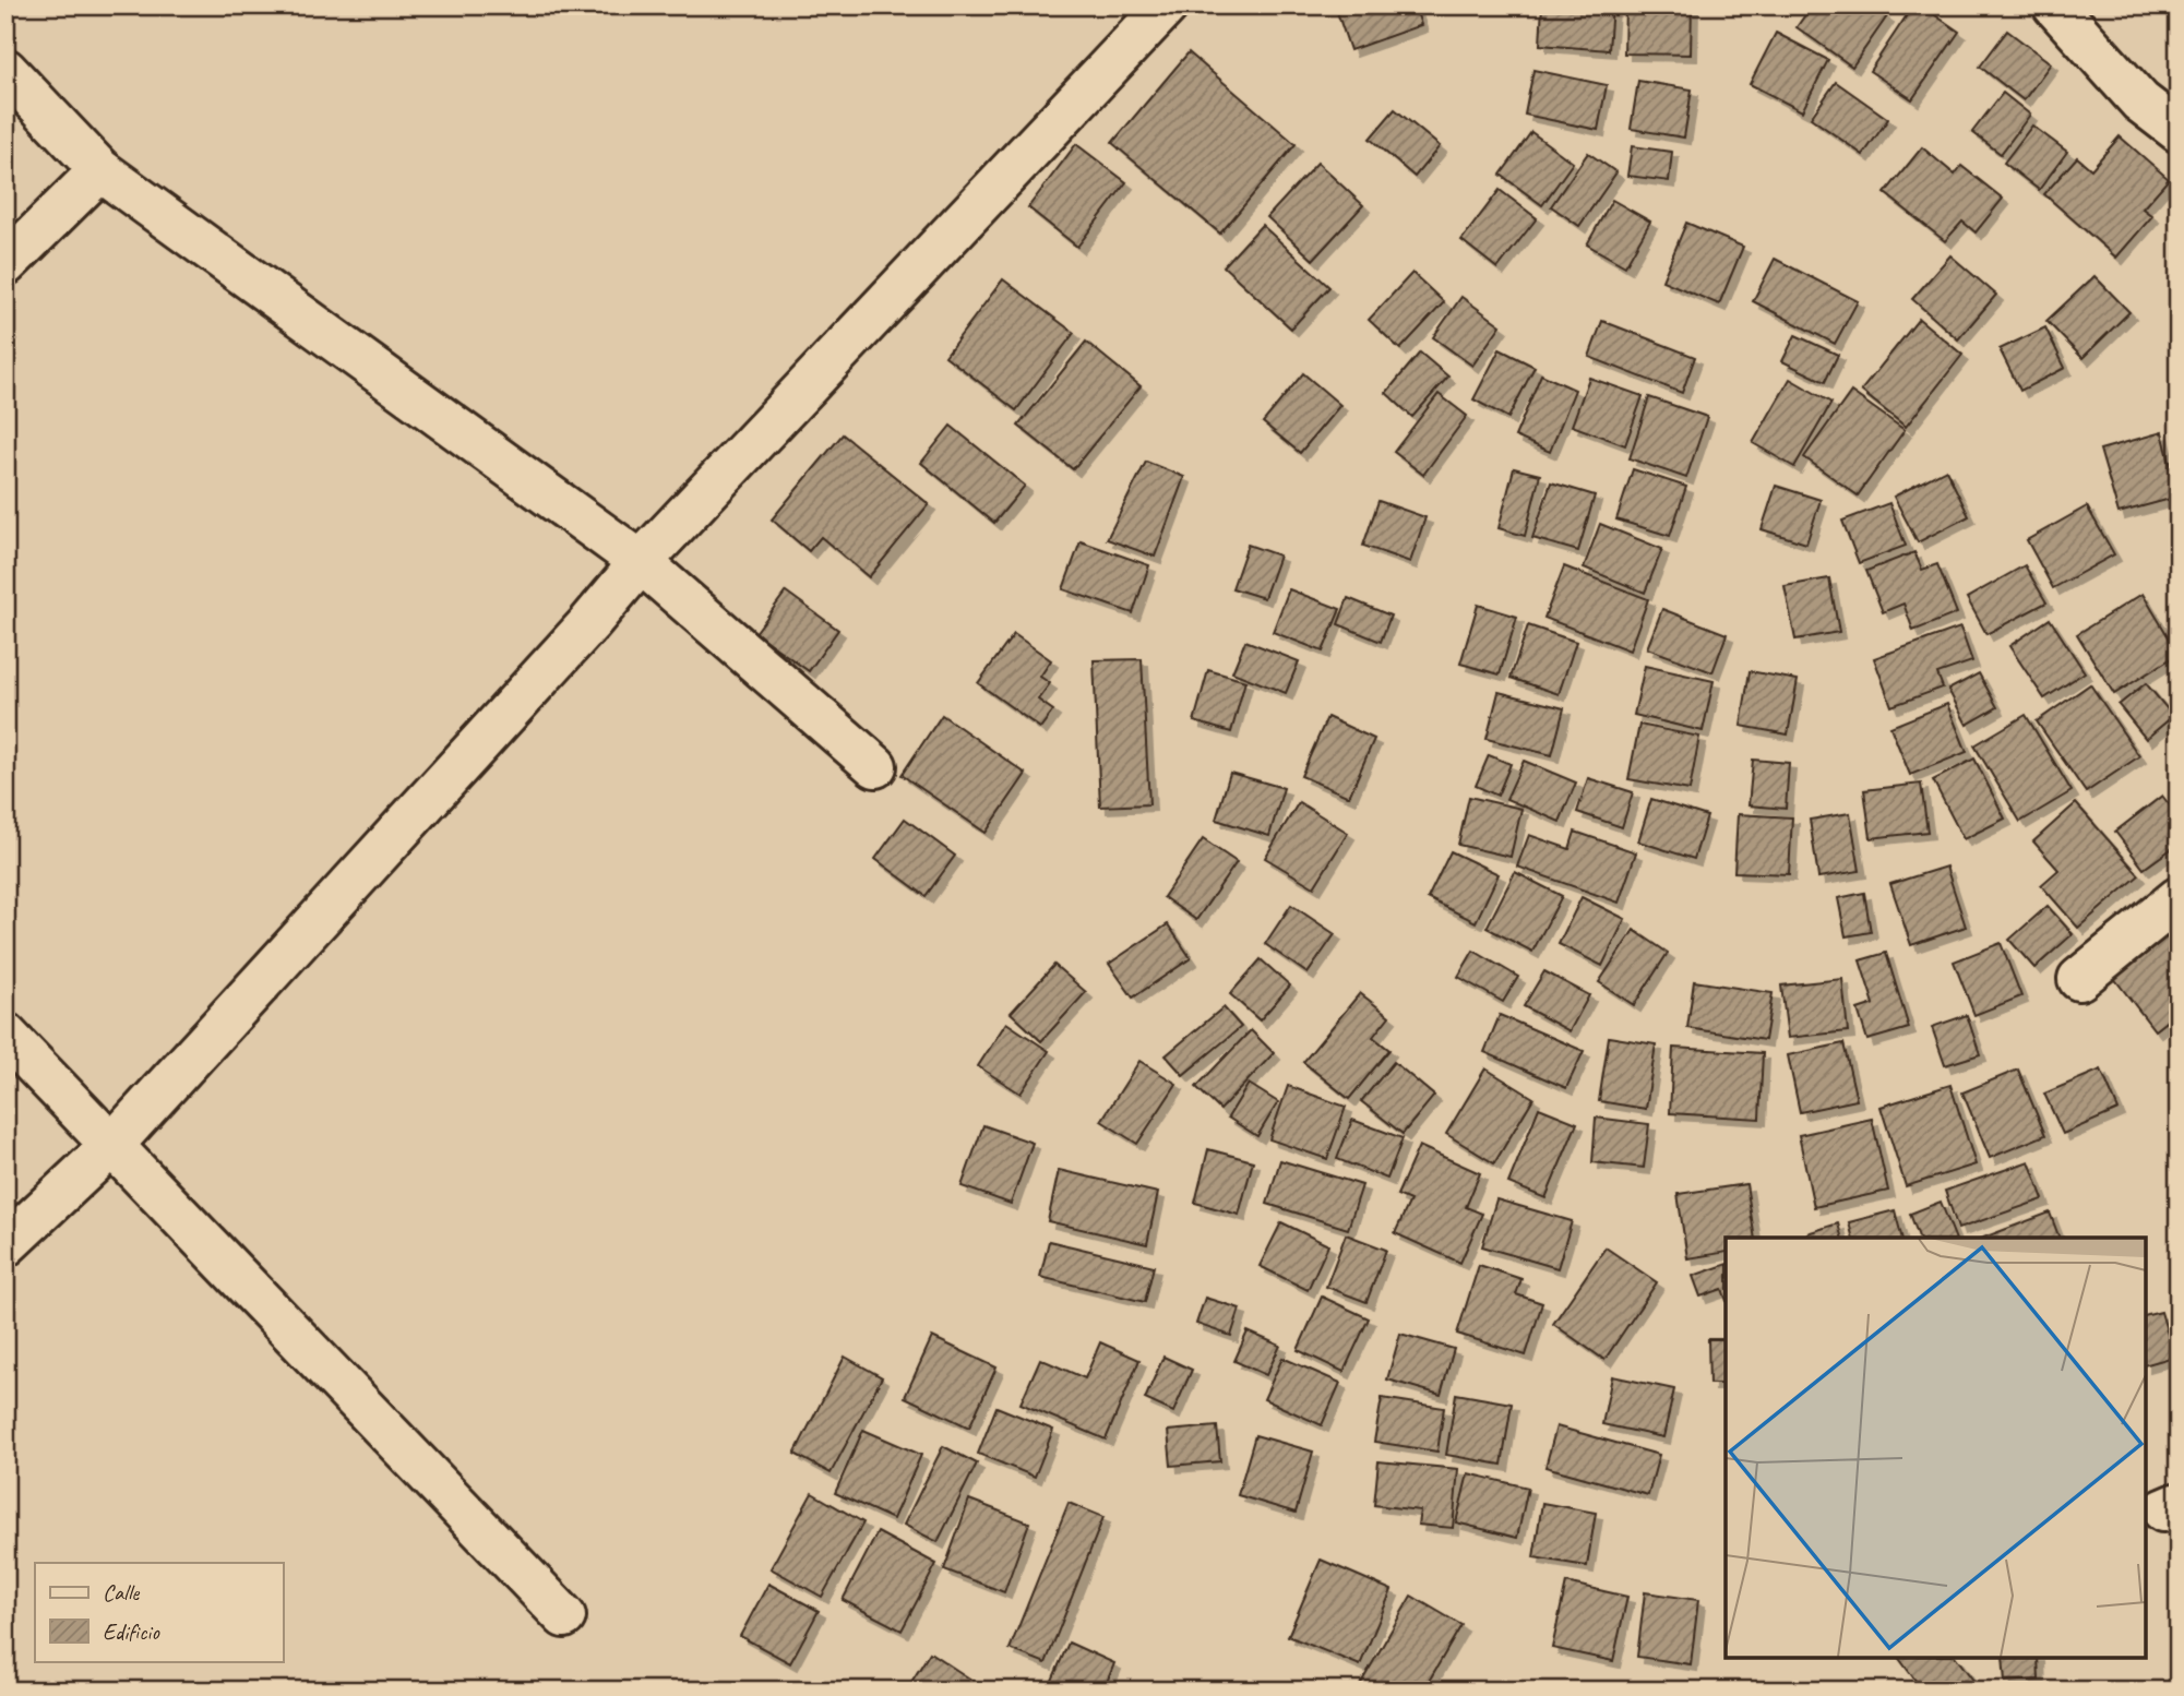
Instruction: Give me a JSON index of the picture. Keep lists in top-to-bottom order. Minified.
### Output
{"legend":["Calle","Edificio"]}
